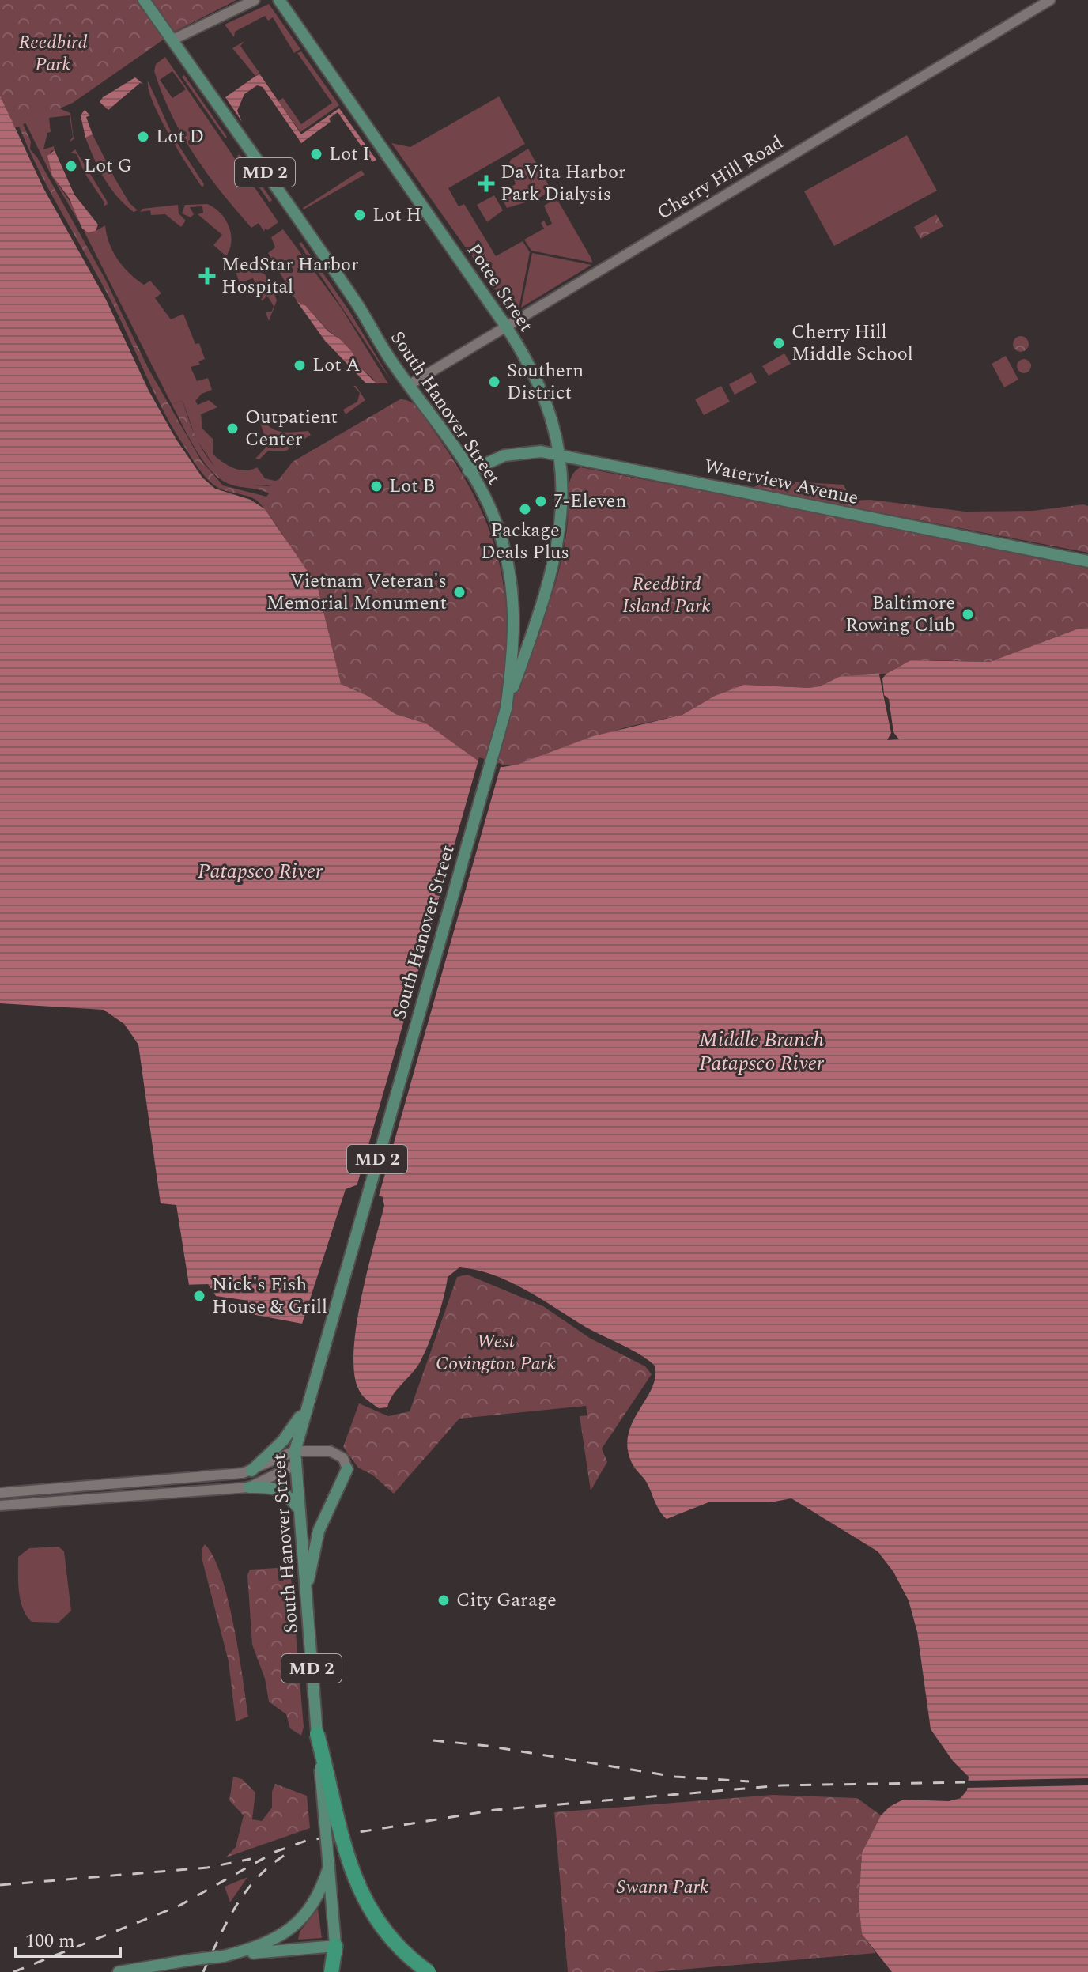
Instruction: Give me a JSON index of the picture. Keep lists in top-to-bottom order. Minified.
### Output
{"streets":{"main road":["MD 2","Potee Street","South Hanover Street","Waterview Avenue"],"street":["Cherry Hill Road"]},"crossings":[["Cherry Hill Road","Potee Street"],["Cherry Hill Road","South Hanover Street"],["Potee Street","South Hanover Street"],["Potee Street","Waterview Avenue"],["South Hanover Street","Waterview Avenue"]],"water":["Patapsco River","Middle Branch Patapsco River"],"parks":["Reedbird Park","Reedbird Island Park","West Covington Park","Swann Park"],"places":{"other":["Lot D","Lot I","Lot G","Lot H","Cherry Hill Middle School","Lot A","Southern District","Outpatient Center","Lot B","7-Eleven","Package Deals Plus","Vietnam Veteran's Memorial Monument","Baltimore Rowing Club","Nick's Fish House & Grill","City Garage"],"health":["DaVita Harbor Park Dialysis","MedStar Harbor Hospital"]},"scale_bar":"100 m"}
